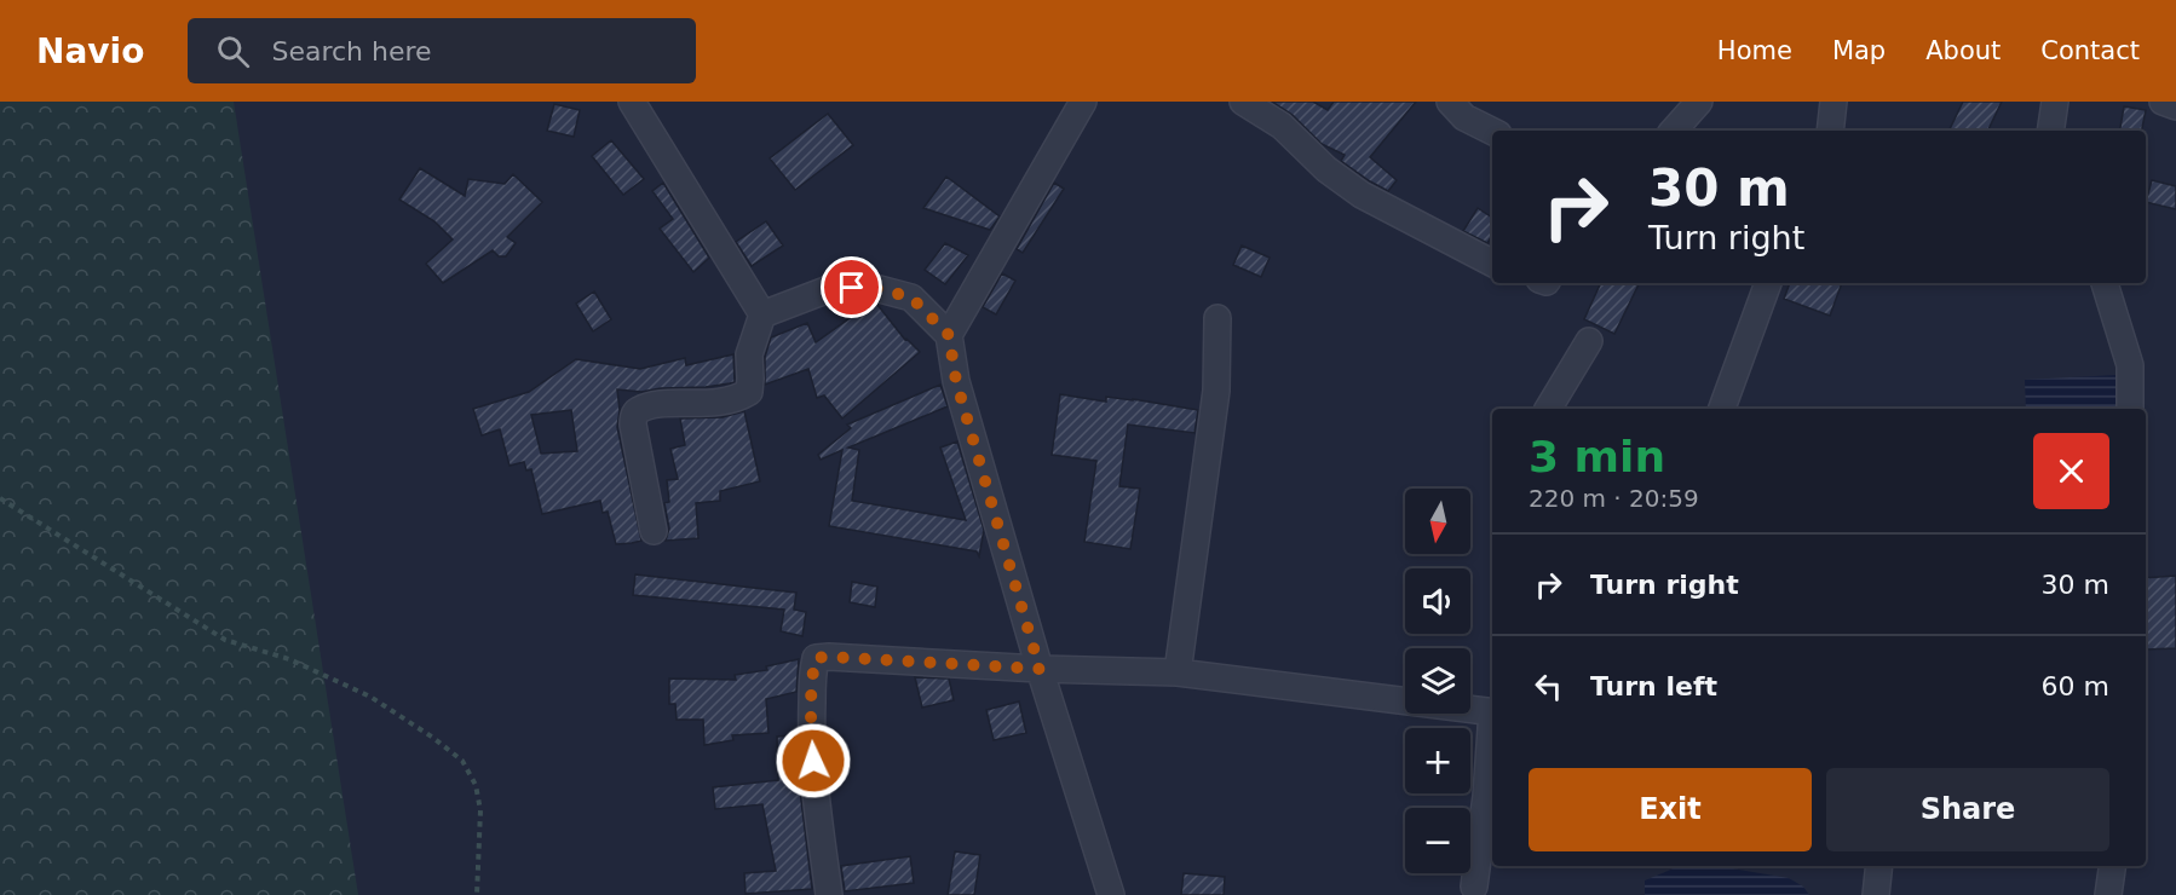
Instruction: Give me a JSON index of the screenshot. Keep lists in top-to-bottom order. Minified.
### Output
{"north":"bottom","page":{"header":"Navio","search":"Search here","nav":["Home","Map","About","Contact"],"turn":["30 m","Turn right"],"heading":["3 min","220 m · 20:59"],"map_buttons":["+","−"],"list":[{"name":"Turn right","value":"30 m"},{"name":"Turn left","value":"60 m"}],"buttons":["Exit","Share"]}}
